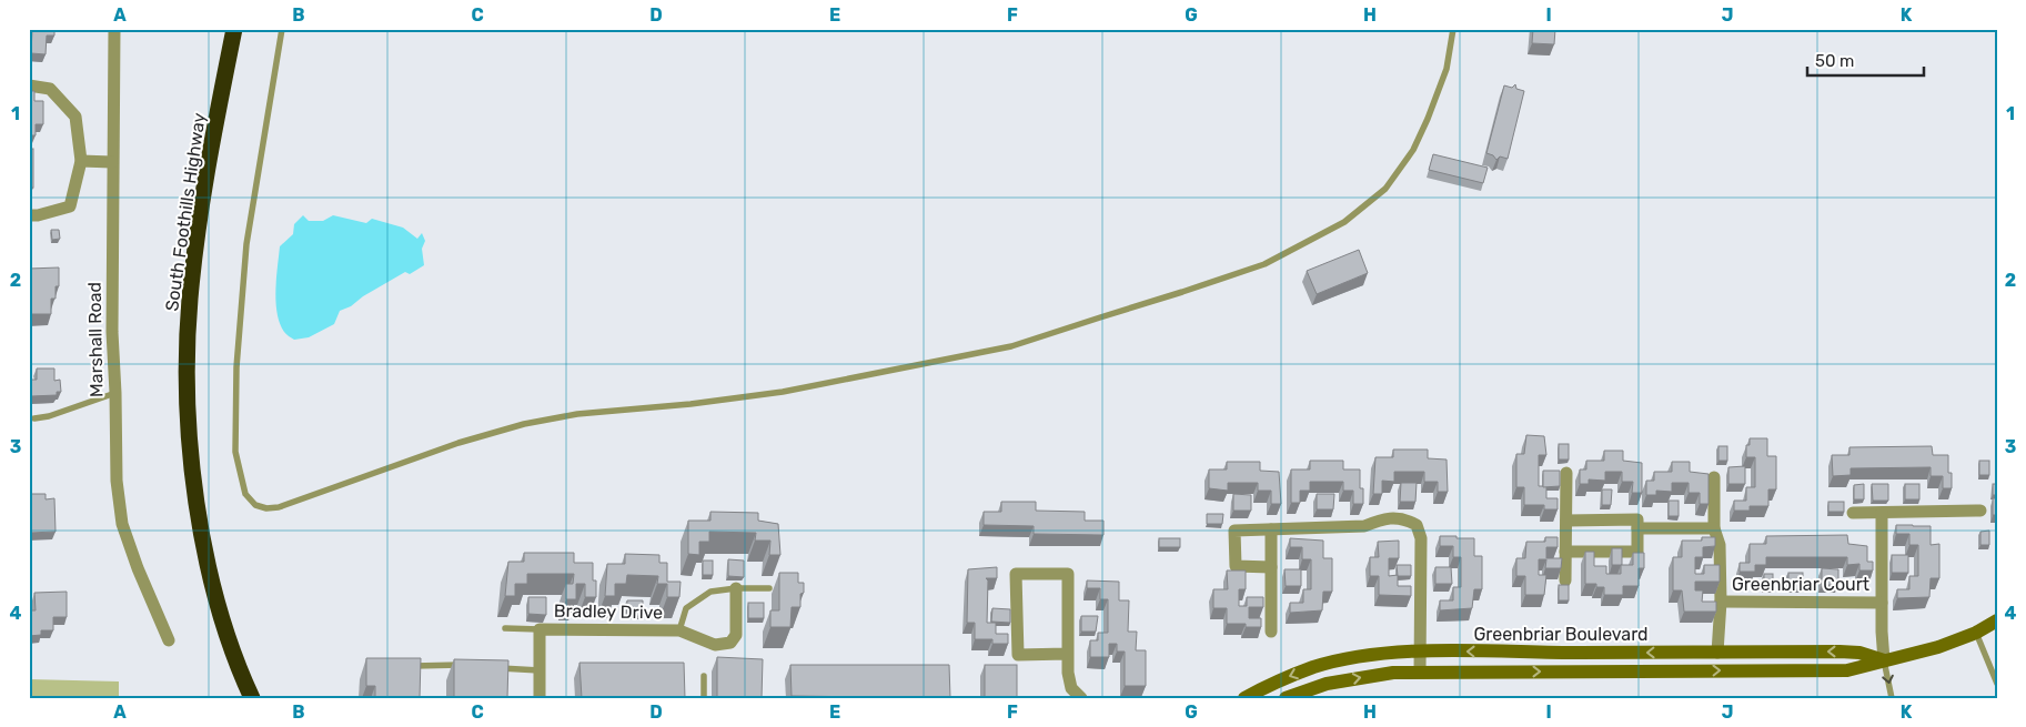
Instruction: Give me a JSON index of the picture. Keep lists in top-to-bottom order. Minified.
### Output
{"streets":{"highway":["South Foothills Highway"],"street":["Marshall Road","Greenbriar Court","Bradley Drive","Greenbriar Boulevard"]},"crossings":[["Greenbriar Court","Greenbriar Boulevard"]],"scale_bar":"50 m","grid":{"columns":["A","B","C","D","E","F","G","H","I","J","K"],"rows":["1","2","3","4"]}}
